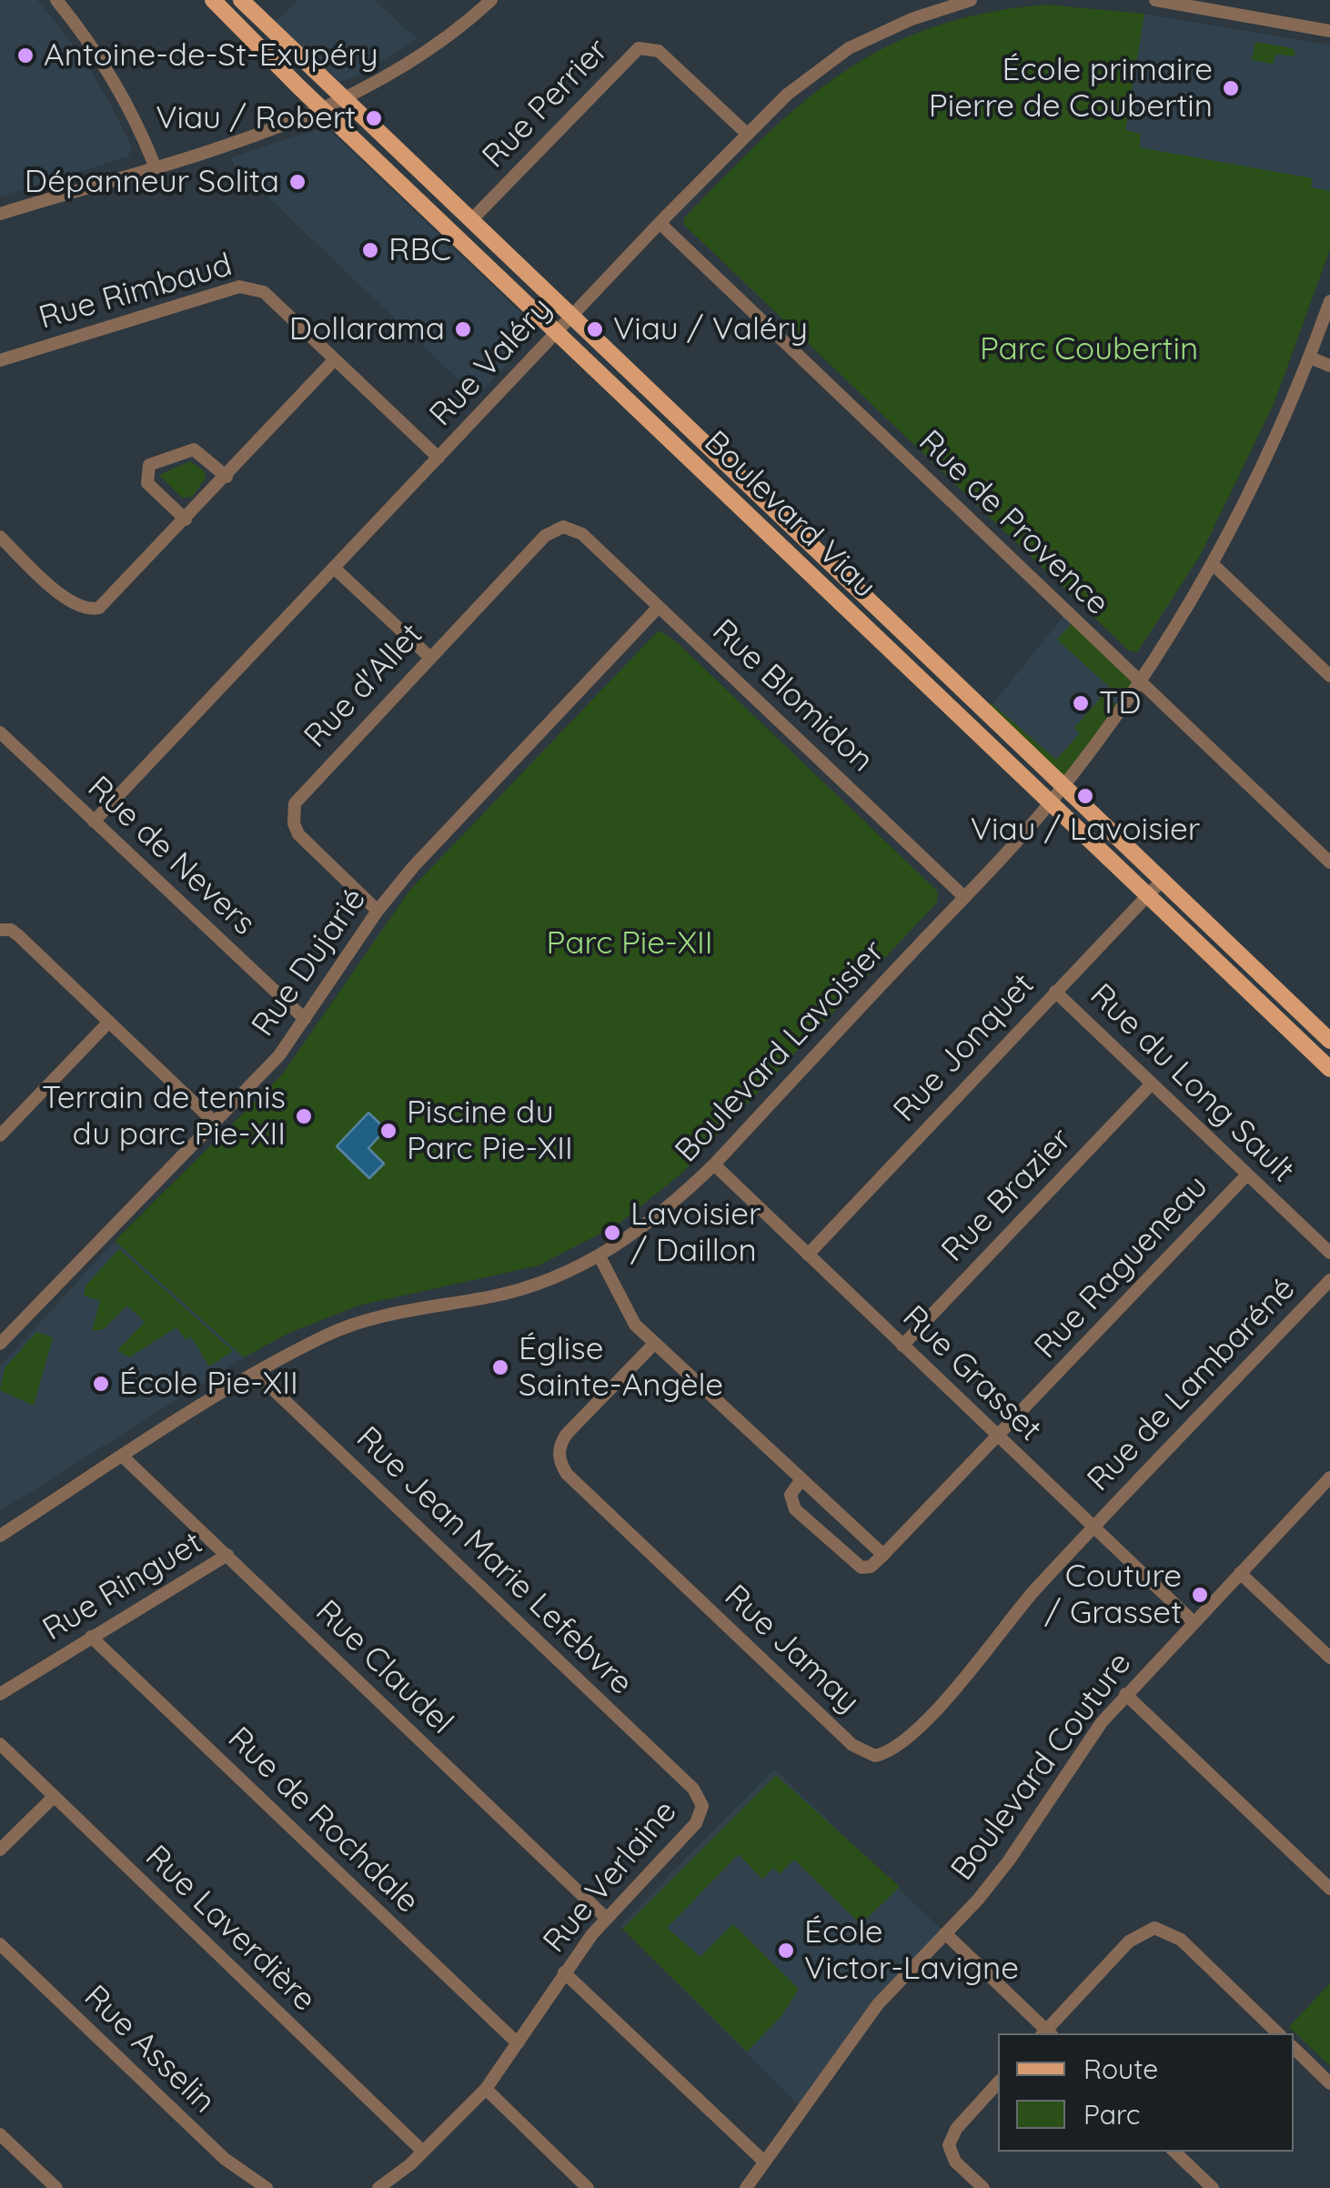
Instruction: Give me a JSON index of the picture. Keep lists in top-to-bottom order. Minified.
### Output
{"streets":{"main road":["Boulevard Viau"],"street":["Rue Perrier","Rue Rimbaud","Rue Valéry","Rue de Provence","Rue d'Allet","Rue Blomidon","Rue de Nevers","Rue Dujarié","Rue Jonquet","Boulevard Lavoisier","Rue du Long Sault","Rue Brazier","Rue Ragueneau","Rue Grasset","Rue de Lambaréné","Rue Jean Marie Lefebvre","Rue Ringuet","Rue Jamay","Rue Claudel","Boulevard Couture","Rue de Rochdale","Rue Verlaine","Rue Laverdière","Rue Asselin"]},"crossings":[["Rue Perrier","Rue Valéry"],["Rue Perrier","Boulevard Viau"],["Rue Rimbaud","Rue Valéry"],["Rue Valéry","Boulevard Viau"],["Rue Valéry","Rue de Provence"],["Rue Valéry","Rue de Nevers"],["Boulevard Viau","Rue Jonquet"],["Boulevard Viau","Boulevard Lavoisier"],["Rue de Provence","Boulevard Lavoisier"],["Rue d'Allet","Rue Blomidon"],["Rue d'Allet","Rue Dujarié"],["Rue Blomidon","Rue Dujarié"],["Rue Blomidon","Boulevard Lavoisier"],["Rue de Nevers","Rue Dujarié"],["Rue Jonquet","Rue du Long Sault"],["Rue Jonquet","Rue Grasset"],["Boulevard Lavoisier","Rue Grasset"],["Boulevard Lavoisier","Rue Jean Marie Lefebvre"],["Boulevard Lavoisier","Rue Claudel"],["Rue du Long Sault","Rue Brazier"],["Rue du Long Sault","Rue Ragueneau"],["Rue Brazier","Rue Grasset"],["Rue Ragueneau","Rue Grasset"],["Rue Grasset","Rue de Lambaréné"],["Rue Grasset","Rue Jamay"],["Rue Grasset","Boulevard Couture"],["Rue de Lambaréné","Rue Jamay"],["Rue Jean Marie Lefebvre","Rue Verlaine"],["Rue Ringuet","Rue Claudel"],["Rue Ringuet","Rue de Rochdale"],["Rue Claudel","Rue Verlaine"],["Rue de Rochdale","Rue Verlaine"]],"parks":["Parc Coubertin","Parc Pie-XII"],"places":["Antoine-de-St-Exupéry","École primaire Pierre de Coubertin","Viau / Robert","Dépanneur Solita","RBC","Dollarama","Viau / Valéry","TD","Viau / Lavoisier","Terrain de tennis du parc Pie-XII","Piscine du Parc Pie-XII","Lavoisier / Daillon","Église Sainte-Angèle","École Pie-XII","Couture / Grasset","École Victor-Lavigne"],"legend":["Route","Parc"]}
